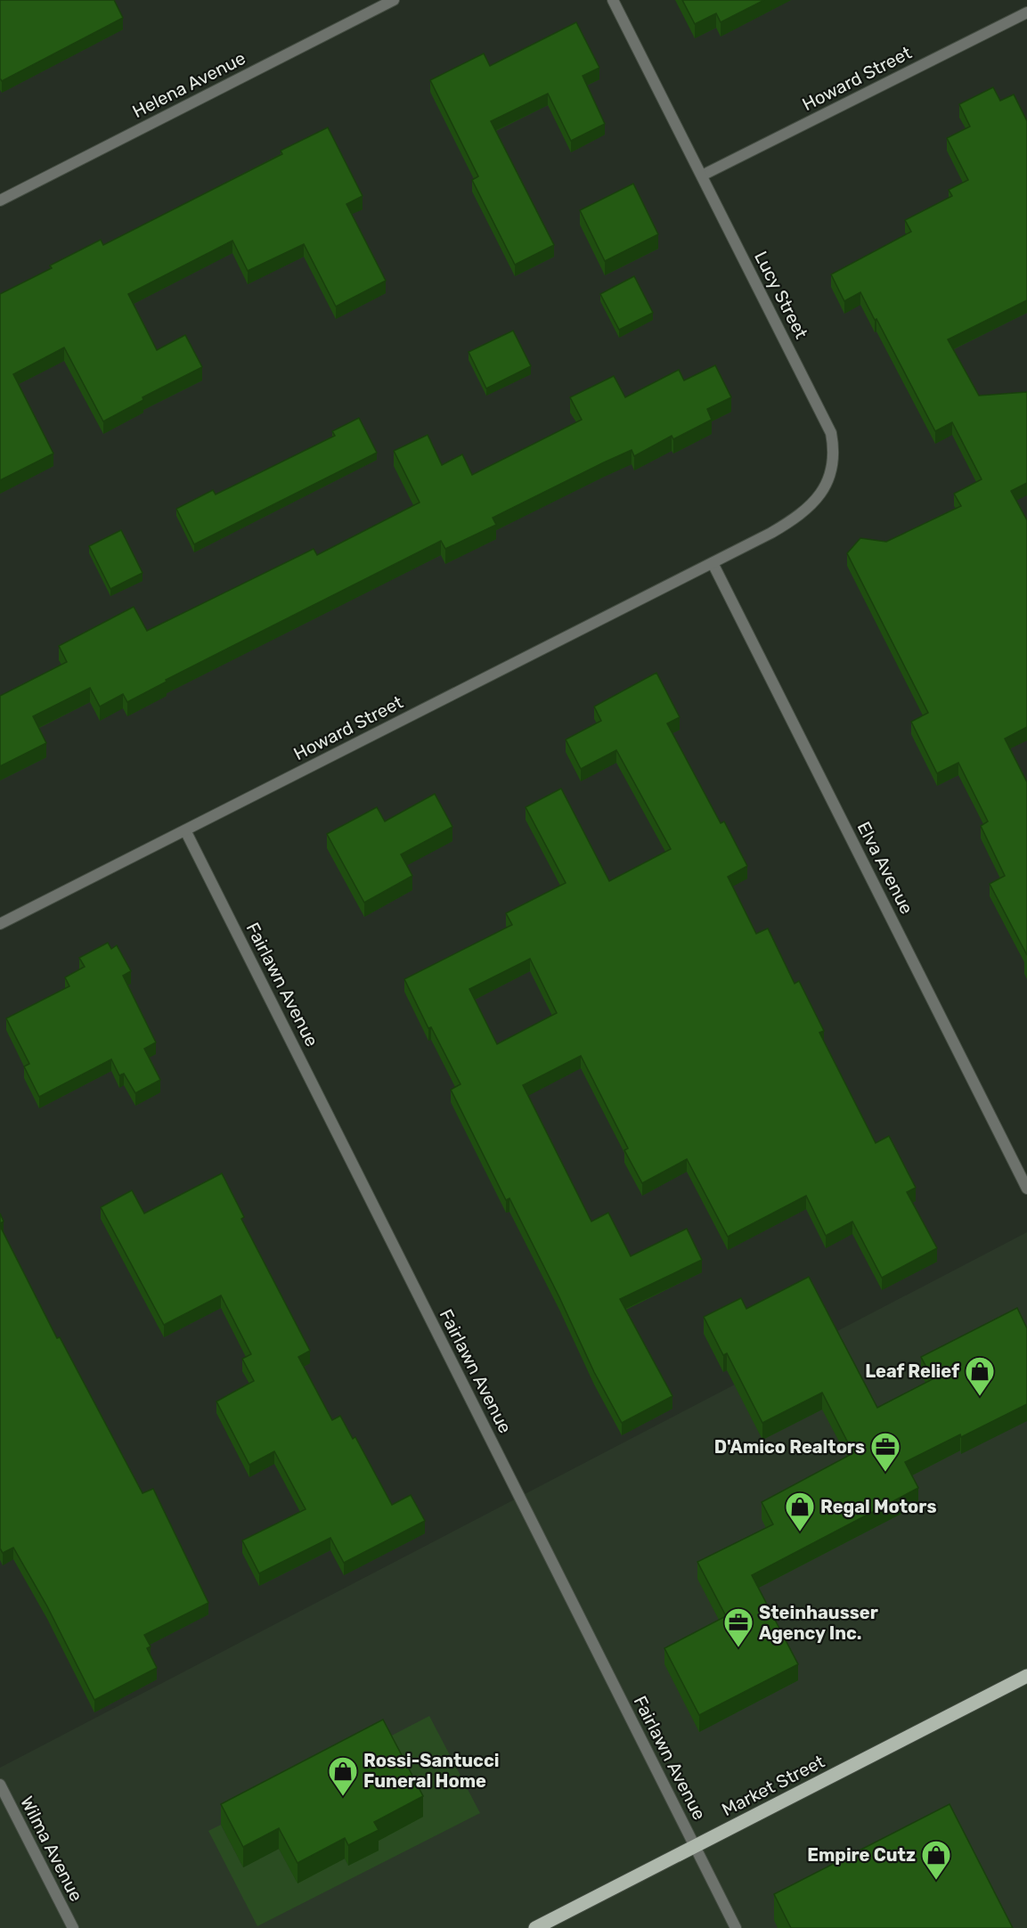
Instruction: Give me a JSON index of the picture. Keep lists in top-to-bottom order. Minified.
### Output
{"streets":{"main road":["Market Street"],"street":["Howard Street","Helena Avenue","Lucy Street","Elva Avenue","Fairlawn Avenue","Wilma Avenue"]},"crossings":[["Howard Street","Lucy Street"],["Howard Street","Elva Avenue"],["Howard Street","Fairlawn Avenue"],["Lucy Street","Elva Avenue"],["Fairlawn Avenue","Market Street"]],"places":{"shop":["Leaf Relief","Regal Motors","Rossi-Santucci Funeral Home","Empire Cutz"],"office":["D'Amico Realtors","Steinhausser Agency Inc."]}}
